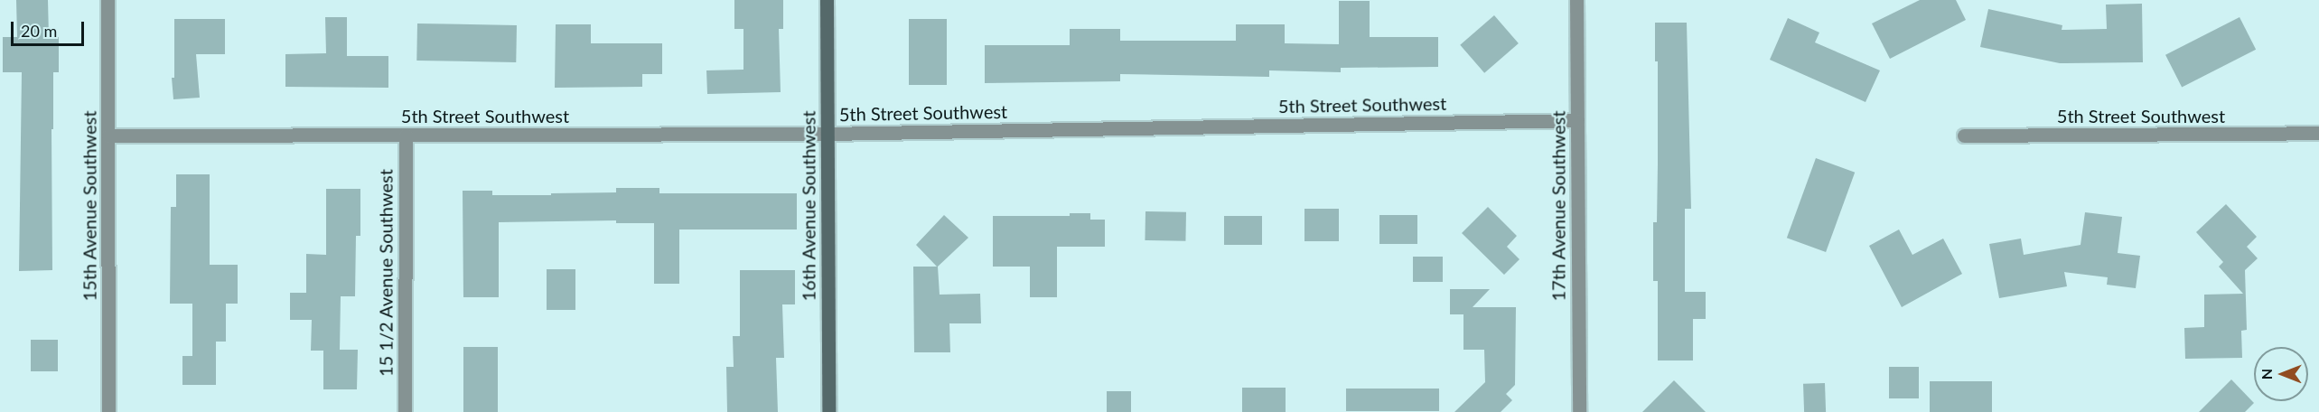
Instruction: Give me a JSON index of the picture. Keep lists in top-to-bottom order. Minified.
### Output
{"streets":{"street":["5th Street Southwest","15th Avenue Southwest","16th Avenue Southwest","17th Avenue Southwest","15 1/2 Avenue Southwest"]},"crossings":[["5th Street Southwest","15th Avenue Southwest"],["5th Street Southwest","16th Avenue Southwest"],["5th Street Southwest","17th Avenue Southwest"],["5th Street Southwest","15 1/2 Avenue Southwest"]],"scale_bar":"20 m","north":"left"}
